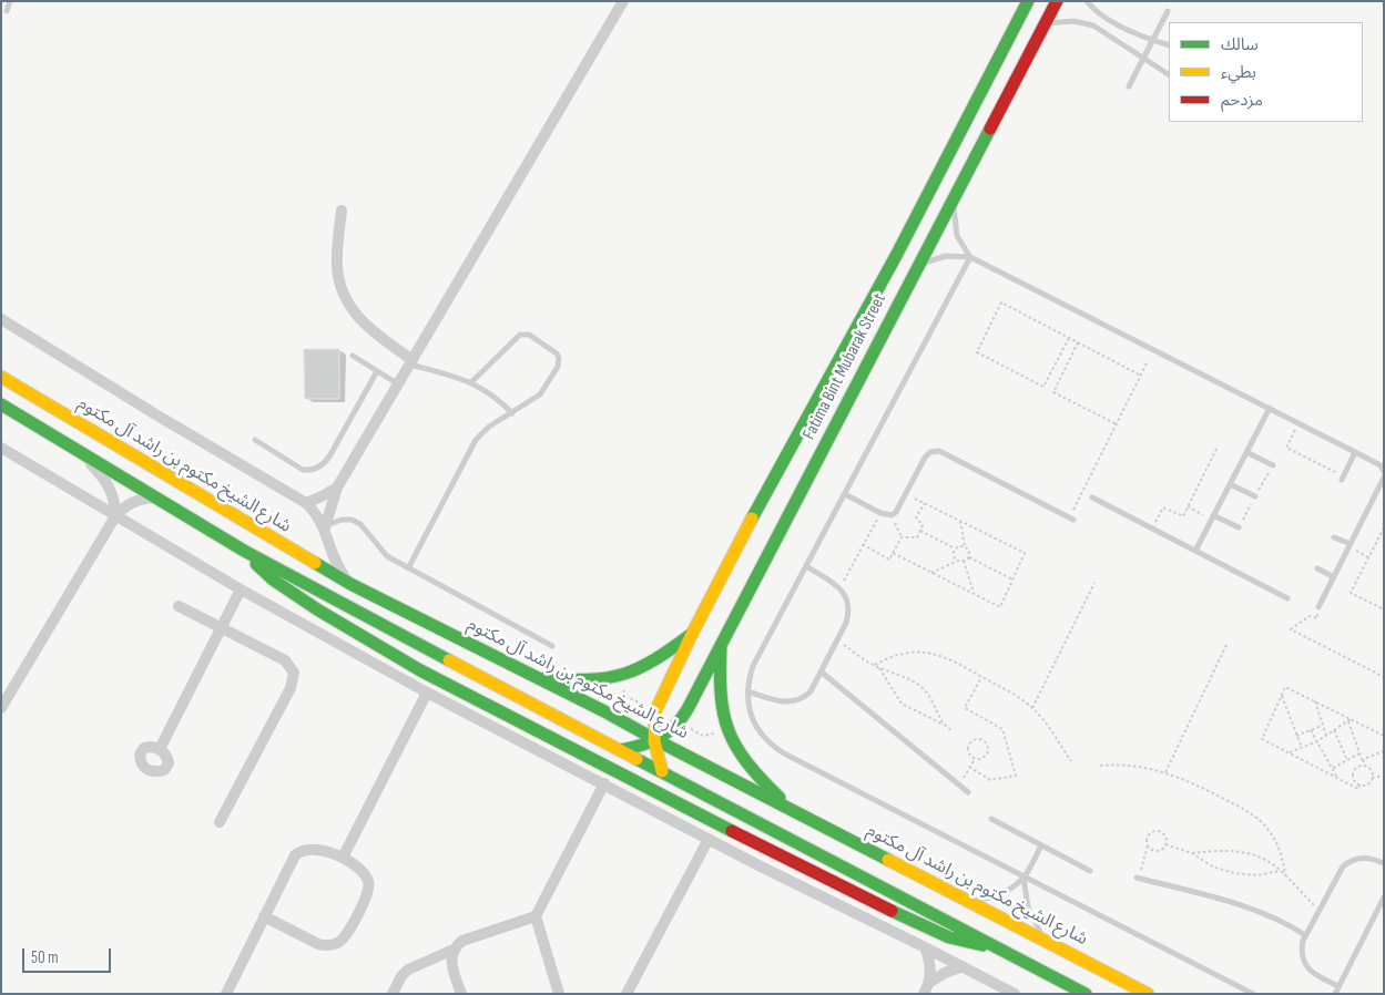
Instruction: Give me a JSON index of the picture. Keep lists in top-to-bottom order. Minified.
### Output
{"streets":{"main road":["Fatima Bint Mubarak Street","شارع الشيخ مكتوم بن راشد آل مكتوم"]},"crossings":[["Fatima Bint Mubarak Street","شارع الشيخ مكتوم بن راشد آل مكتوم"]],"legend":["سالك","بطيء","مزدحم"],"scale_bar":"50 m"}
